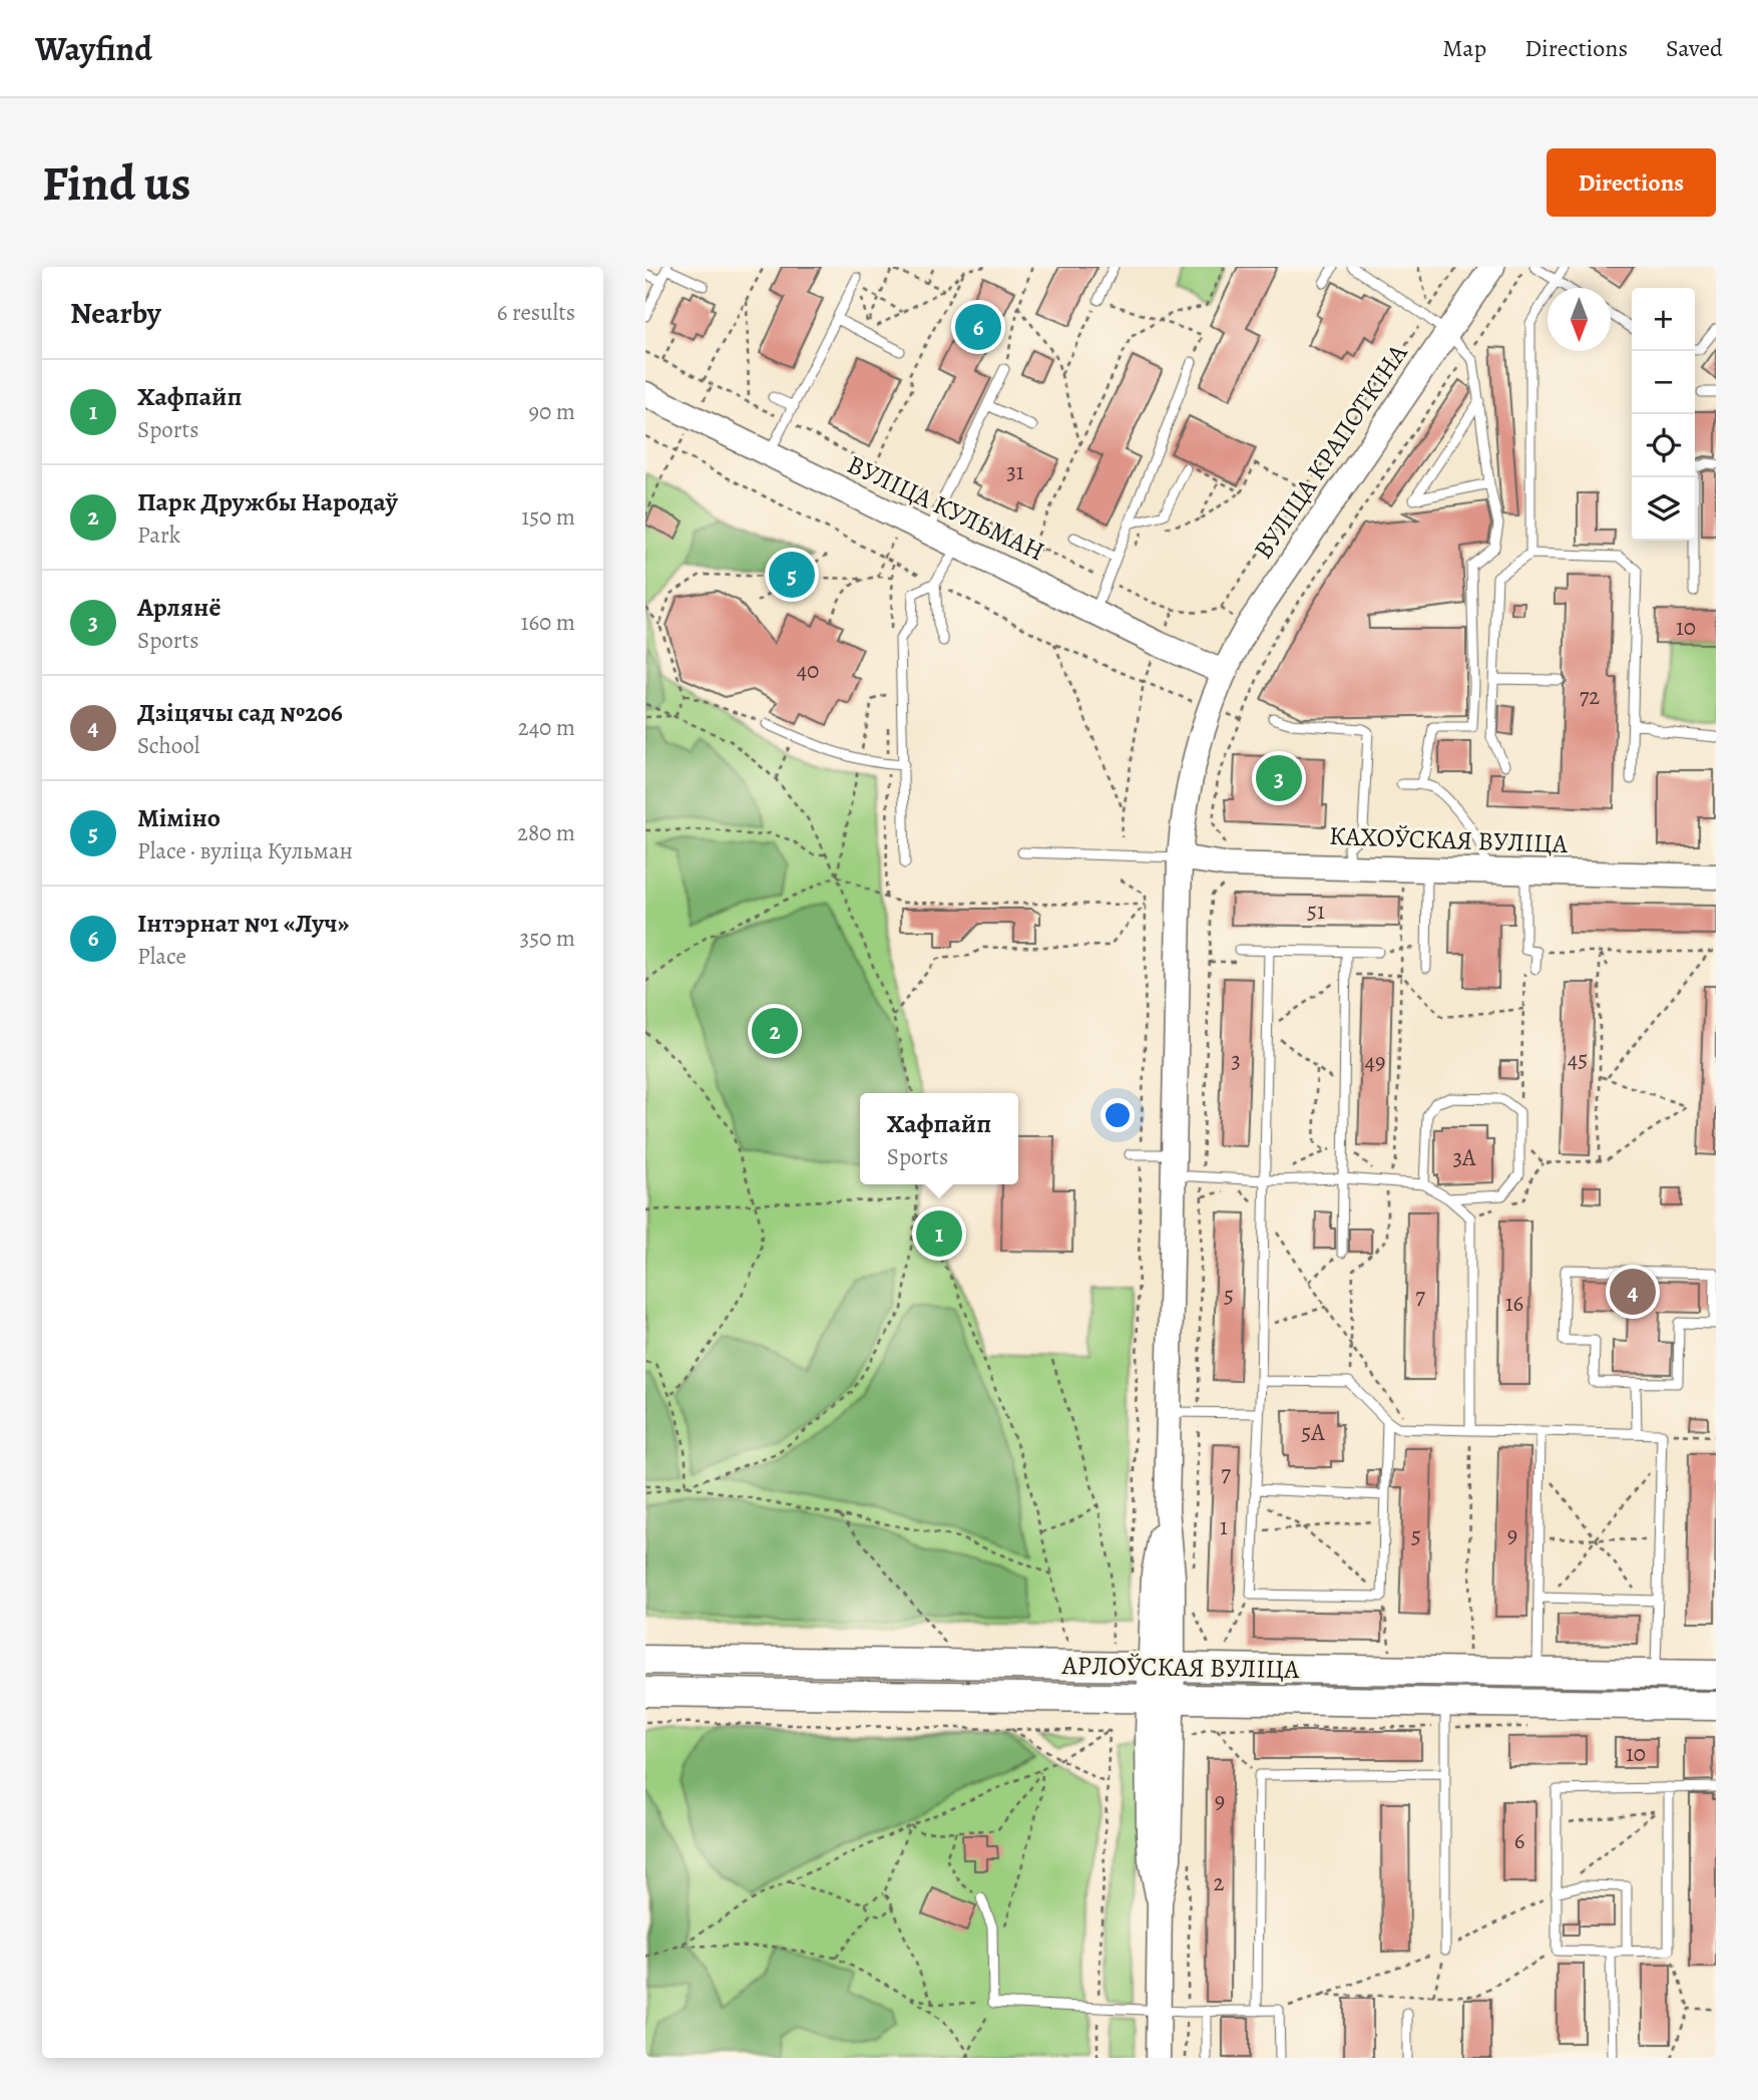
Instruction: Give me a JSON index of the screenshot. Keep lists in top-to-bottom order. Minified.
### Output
{"streets":{"main road":["ВУЛІЦА КРАПОТКІНА","ВУЛІЦА КУЛЬМАН","КАХОЎСКАЯ ВУЛІЦА","АРЛОЎСКАЯ ВУЛІЦА"]},"crossings":[["ВУЛІЦА КРАПОТКІНА","ВУЛІЦА КУЛЬМАН"],["ВУЛІЦА КРАПОТКІНА","КАХОЎСКАЯ ВУЛІЦА"],["ВУЛІЦА КРАПОТКІНА","АРЛОЎСКАЯ ВУЛІЦА"]],"house_numbers":["31","10","40","72","51","45","3","49","3А","5","7","16","5А","7","1","9","5","10","9","6","2"],"north":"bottom","page":{"header":"Wayfind","nav":["Map","Directions","Saved"],"buttons":"Directions","title":"Find us","heading":["Nearby","6 results"],"map_buttons":["+","−"],"pins":["6","5","3","2","1","4"],"list":[{"mark":"1","name":"Хафпайп","note":"Sports","value":"90 m"},{"mark":"2","name":"Парк Дружбы Народаў","note":"Park","value":"150 m"},{"mark":"3","name":"Арлянё","note":"Sports","value":"160 m"},{"mark":"4","name":"Дзіцячы сад №206","note":"School","value":"240 m"},{"mark":"5","name":"Міміно","note":"Place · вуліца Кульман","value":"280 m"},{"mark":"6","name":"Інтэрнат №1 «Луч»","note":"Place","value":"350 m"}],"popup":["Хафпайп","Sports"]}}
